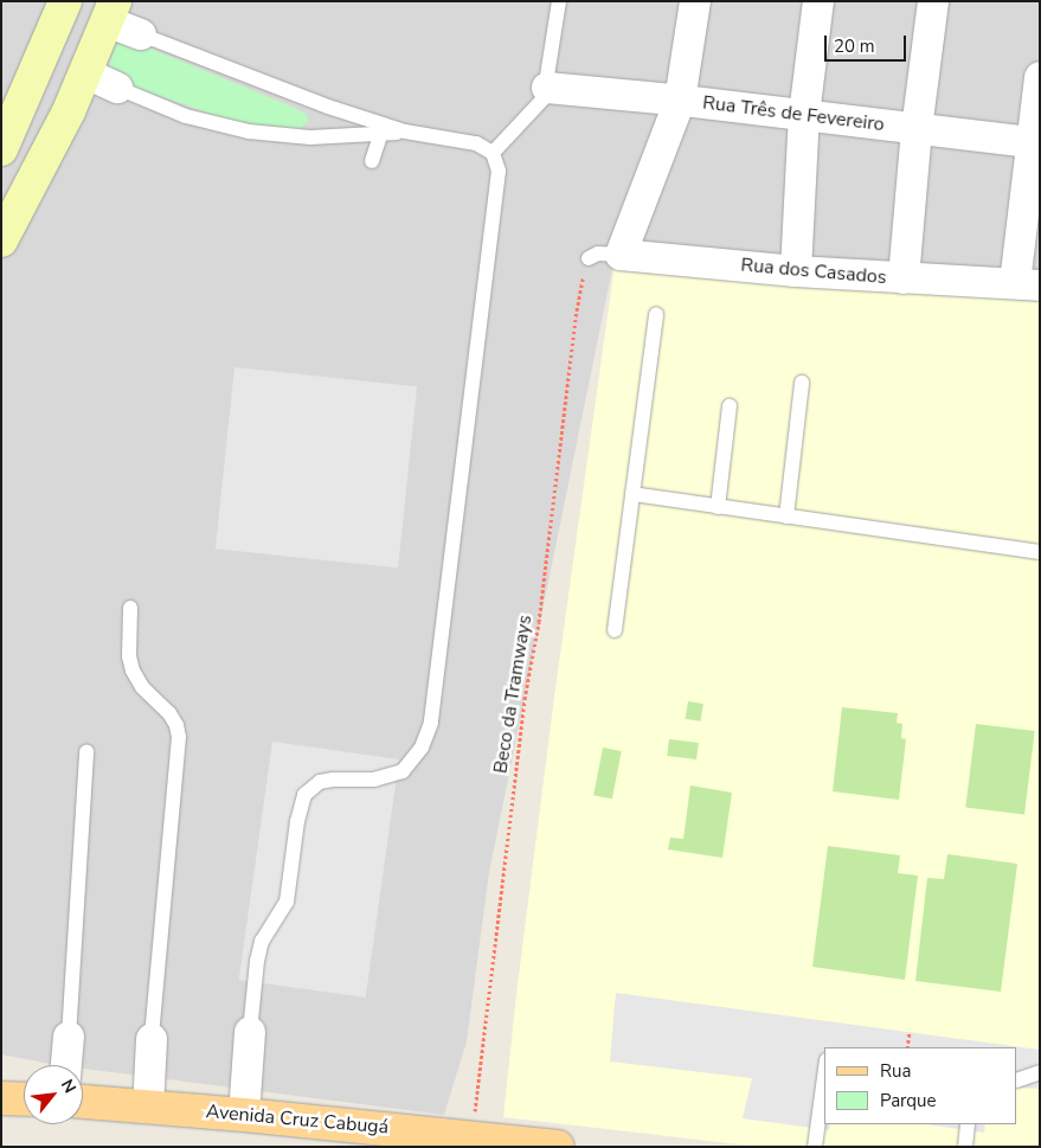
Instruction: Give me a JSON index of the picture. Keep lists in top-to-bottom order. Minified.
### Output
{"streets":{"main road":["Avenida Cruz Cabugá"],"street":["Rua Três de Fevereiro","Rua dos Casados"],"path":["Beco da Tramways"]},"crossings":[["Rua dos Casados","Beco da Tramways"],["Beco da Tramways","Avenida Cruz Cabugá"]],"legend":["Rua","Parque"],"scale_bar":"20 m","north":"top right"}
